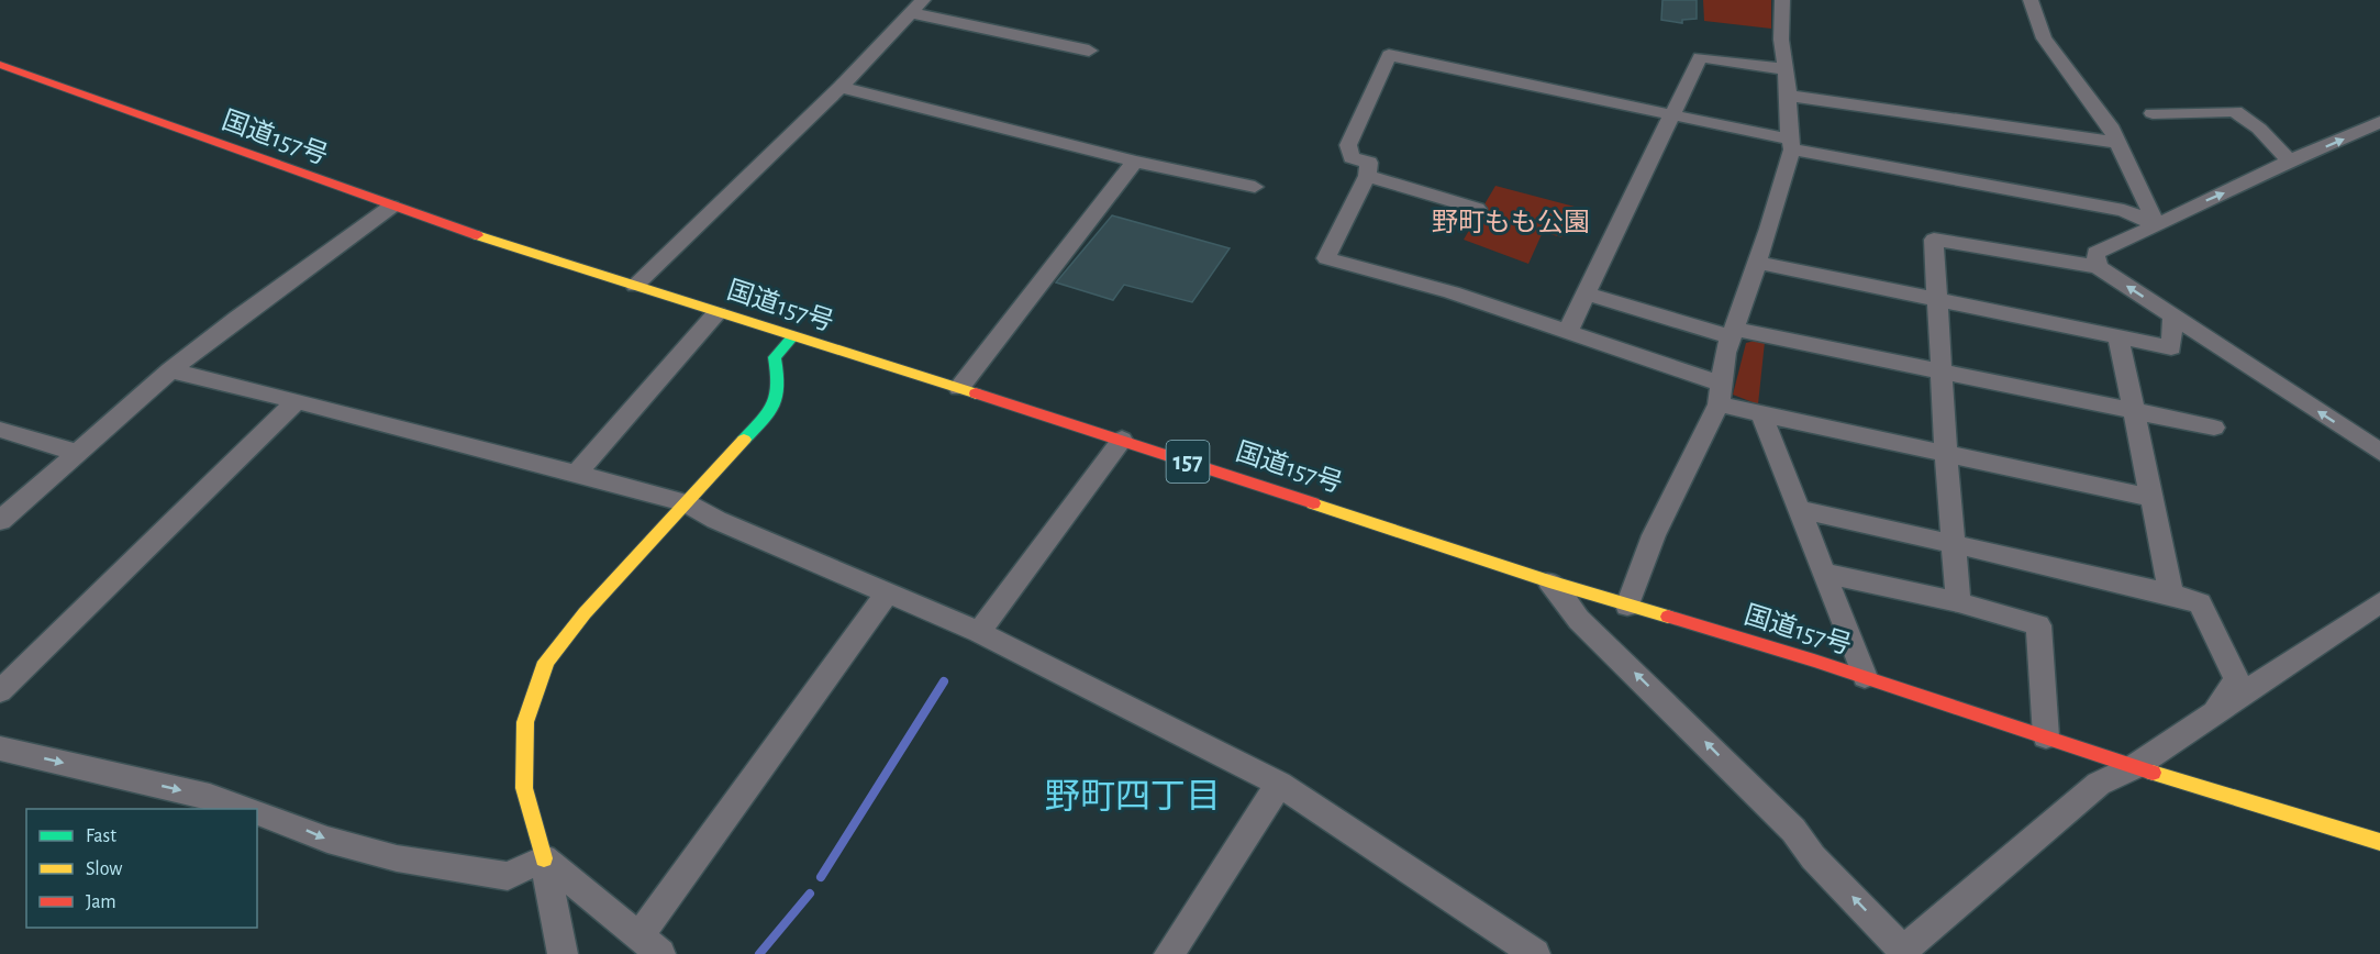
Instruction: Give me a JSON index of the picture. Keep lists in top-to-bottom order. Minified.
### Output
{"streets":{"main road":["国道157号","157"]},"districts":["野町四丁目"],"parks":["野町もも公園"],"legend":["Fast","Slow","Jam"]}
